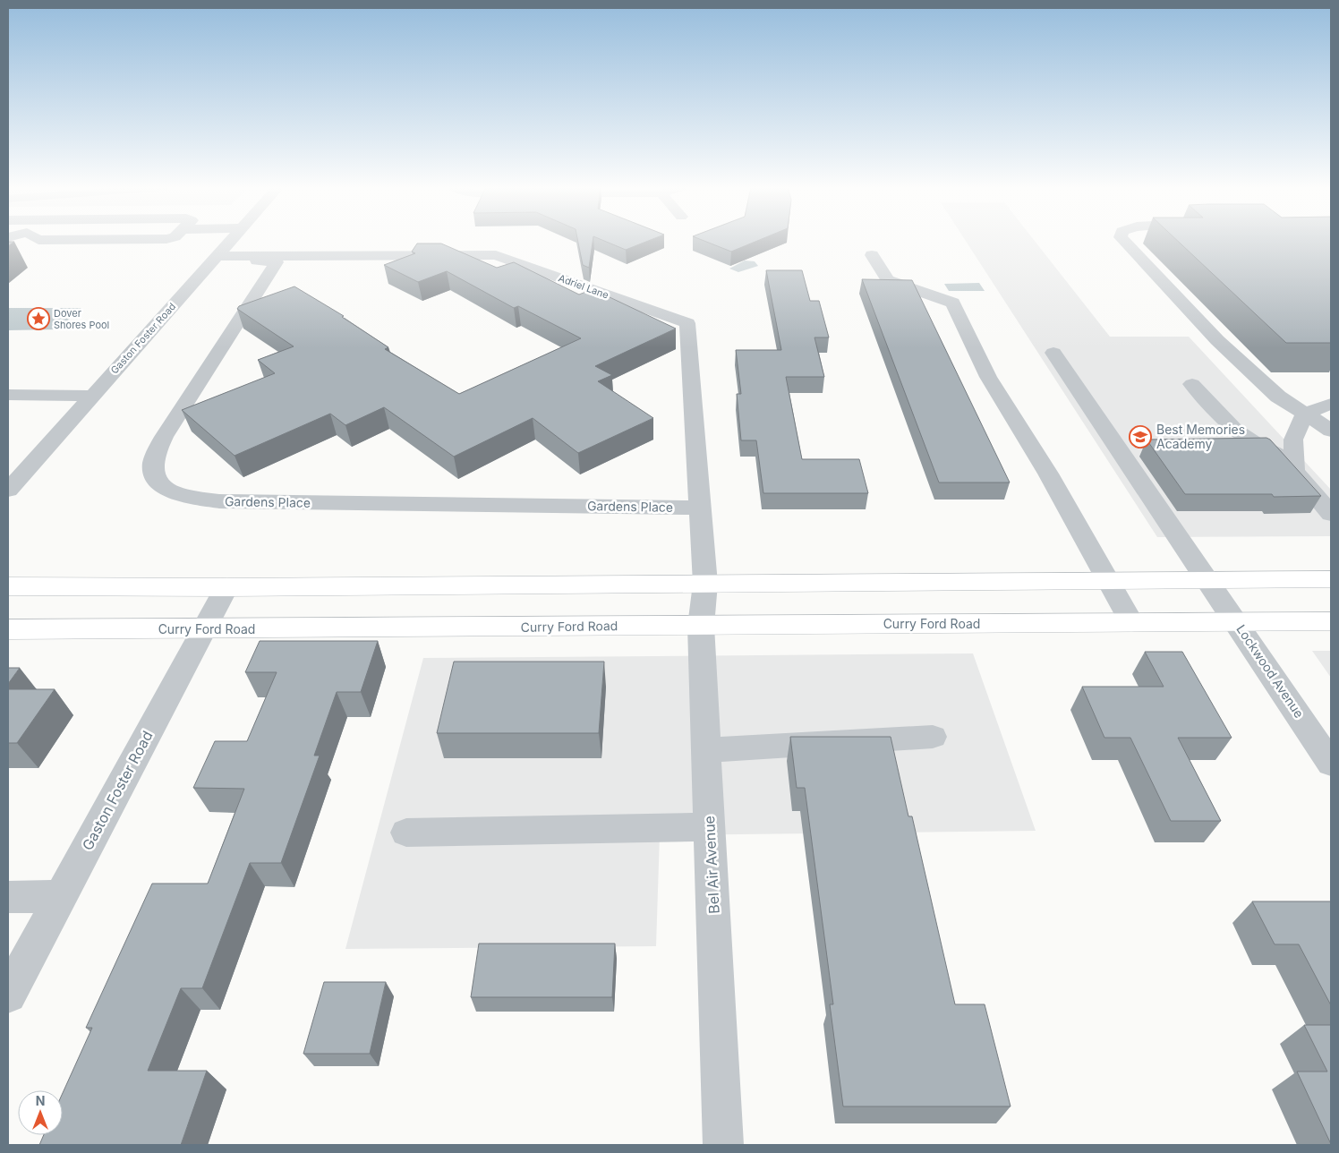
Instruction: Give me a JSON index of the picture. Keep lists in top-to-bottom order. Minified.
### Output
{"streets":{"main road":["Curry Ford Road"],"street":["Adriel Lane","Gaston Foster Road","Gardens Place","Lockwood Avenue","Bel Air Avenue"]},"crossings":[["Adriel Lane","Gaston Foster Road"],["Adriel Lane","Gardens Place"],["Adriel Lane","Bel Air Avenue"],["Gaston Foster Road","Gardens Place"],["Gaston Foster Road","Curry Ford Road"],["Curry Ford Road","Lockwood Avenue"],["Curry Ford Road","Bel Air Avenue"]],"places":{"place":["Dover Shores Pool"],"school or university":["Best Memories Academy"]},"north":"top"}
